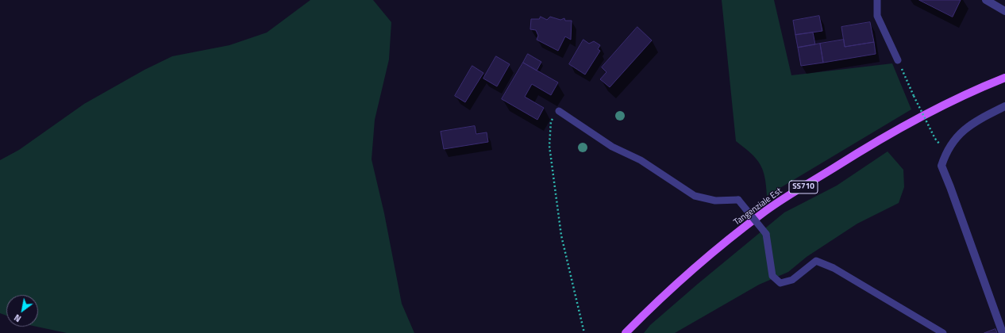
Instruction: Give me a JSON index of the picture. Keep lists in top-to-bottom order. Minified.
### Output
{"streets":{"main road":["SS710","Tangenziale Est"]},"north":"bottom left"}
